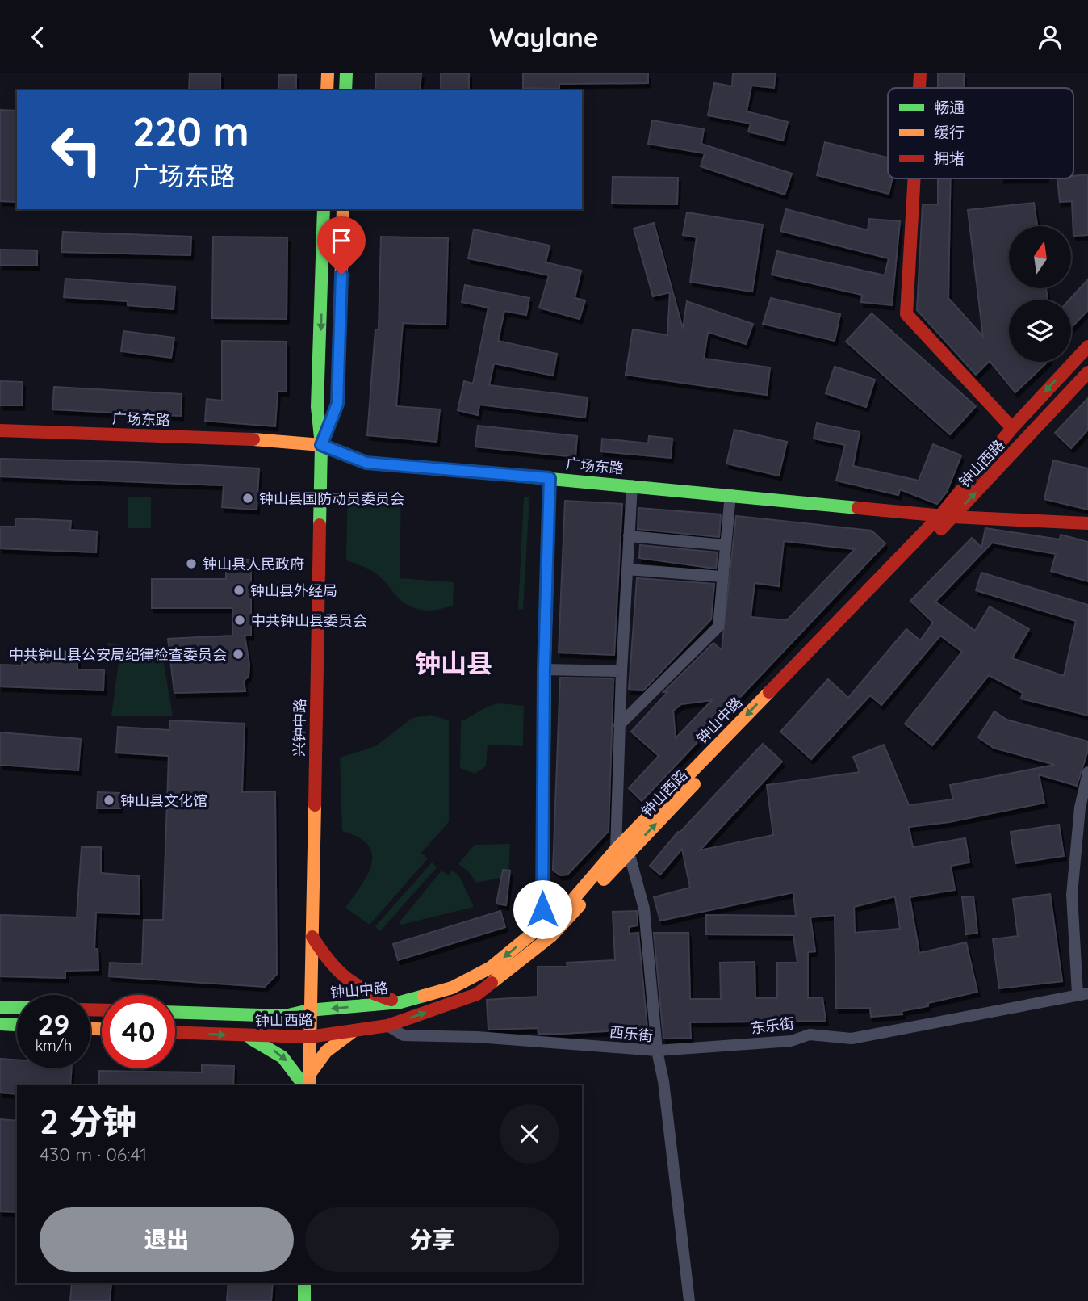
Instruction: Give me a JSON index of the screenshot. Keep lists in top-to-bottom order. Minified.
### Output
{"streets":{"main road":["广场东路","钟山西路","钟山中路","兴钟中路"],"street":["东乐街","西乐街"]},"crossings":[["广场东路","钟山西路"],["广场东路","钟山中路"],["广场东路","兴钟中路"],["钟山西路","钟山中路"],["钟山西路","兴钟中路"],["钟山西路","西乐街"],["钟山中路","兴钟中路"],["东乐街","西乐街"]],"one_way":["钟山西路"],"districts":["钟山县"],"places":["钟山县国防动员委员会","钟山县人民政府","钟山县外经局","中共钟山县委员会","中共钟山县公安局纪律检查委员会","钟山县文化馆"],"legend":["畅通","缓行","拥堵"],"north":"top","page":{"header":"Waylane","turn":["220 m","广场东路"],"speed":"29 km/h","limit":"40","heading":["2 分钟","430 m · 06:41"],"buttons":["退出","分享"]}}
